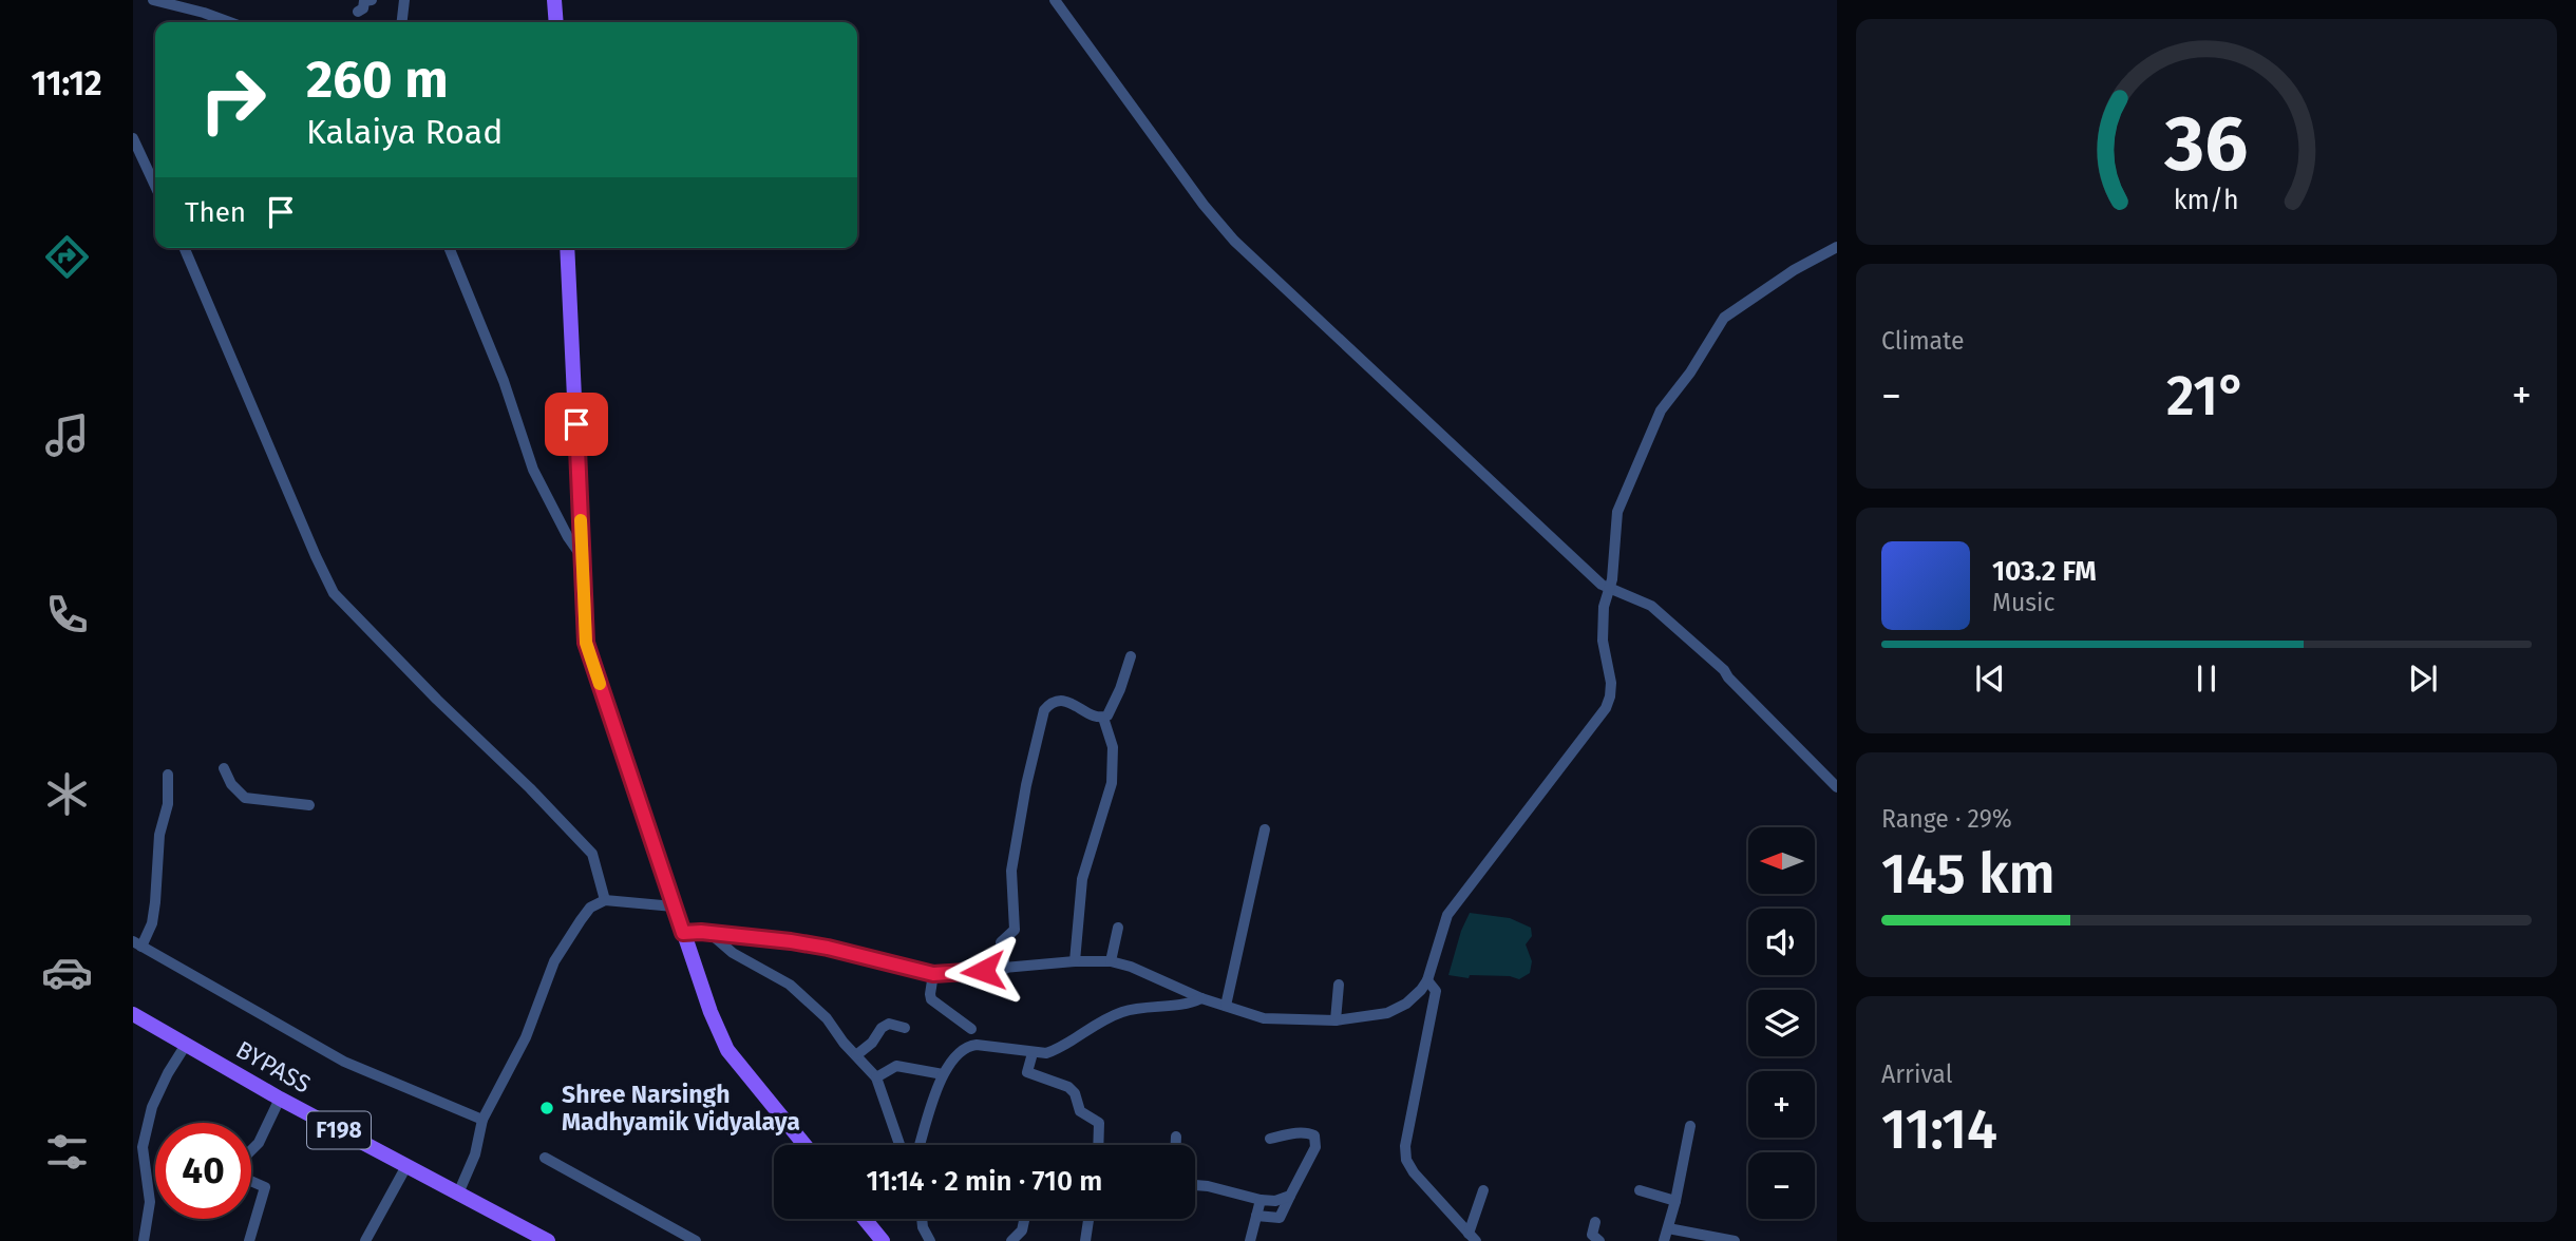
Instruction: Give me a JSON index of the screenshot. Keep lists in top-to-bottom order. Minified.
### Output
{"streets":{"main road":["BYPASS","F198"]},"places":["Shree Narsingh Madhyamik Vidyalaya"],"north":"left","page":{"tabs":"11:12","turn":["260 m","Kalaiya Road"],"then":"Then","tile":["Climate",["Range · 29%","145 km"],["Arrival","11:14"]],"heat":["−","21°","+"],"song":["103.2 FM","Music"],"map_buttons":["+","−"],"limit":"40","trip":"11:14 · 2 min · 710 m","gauge":["36","km/h"]}}
